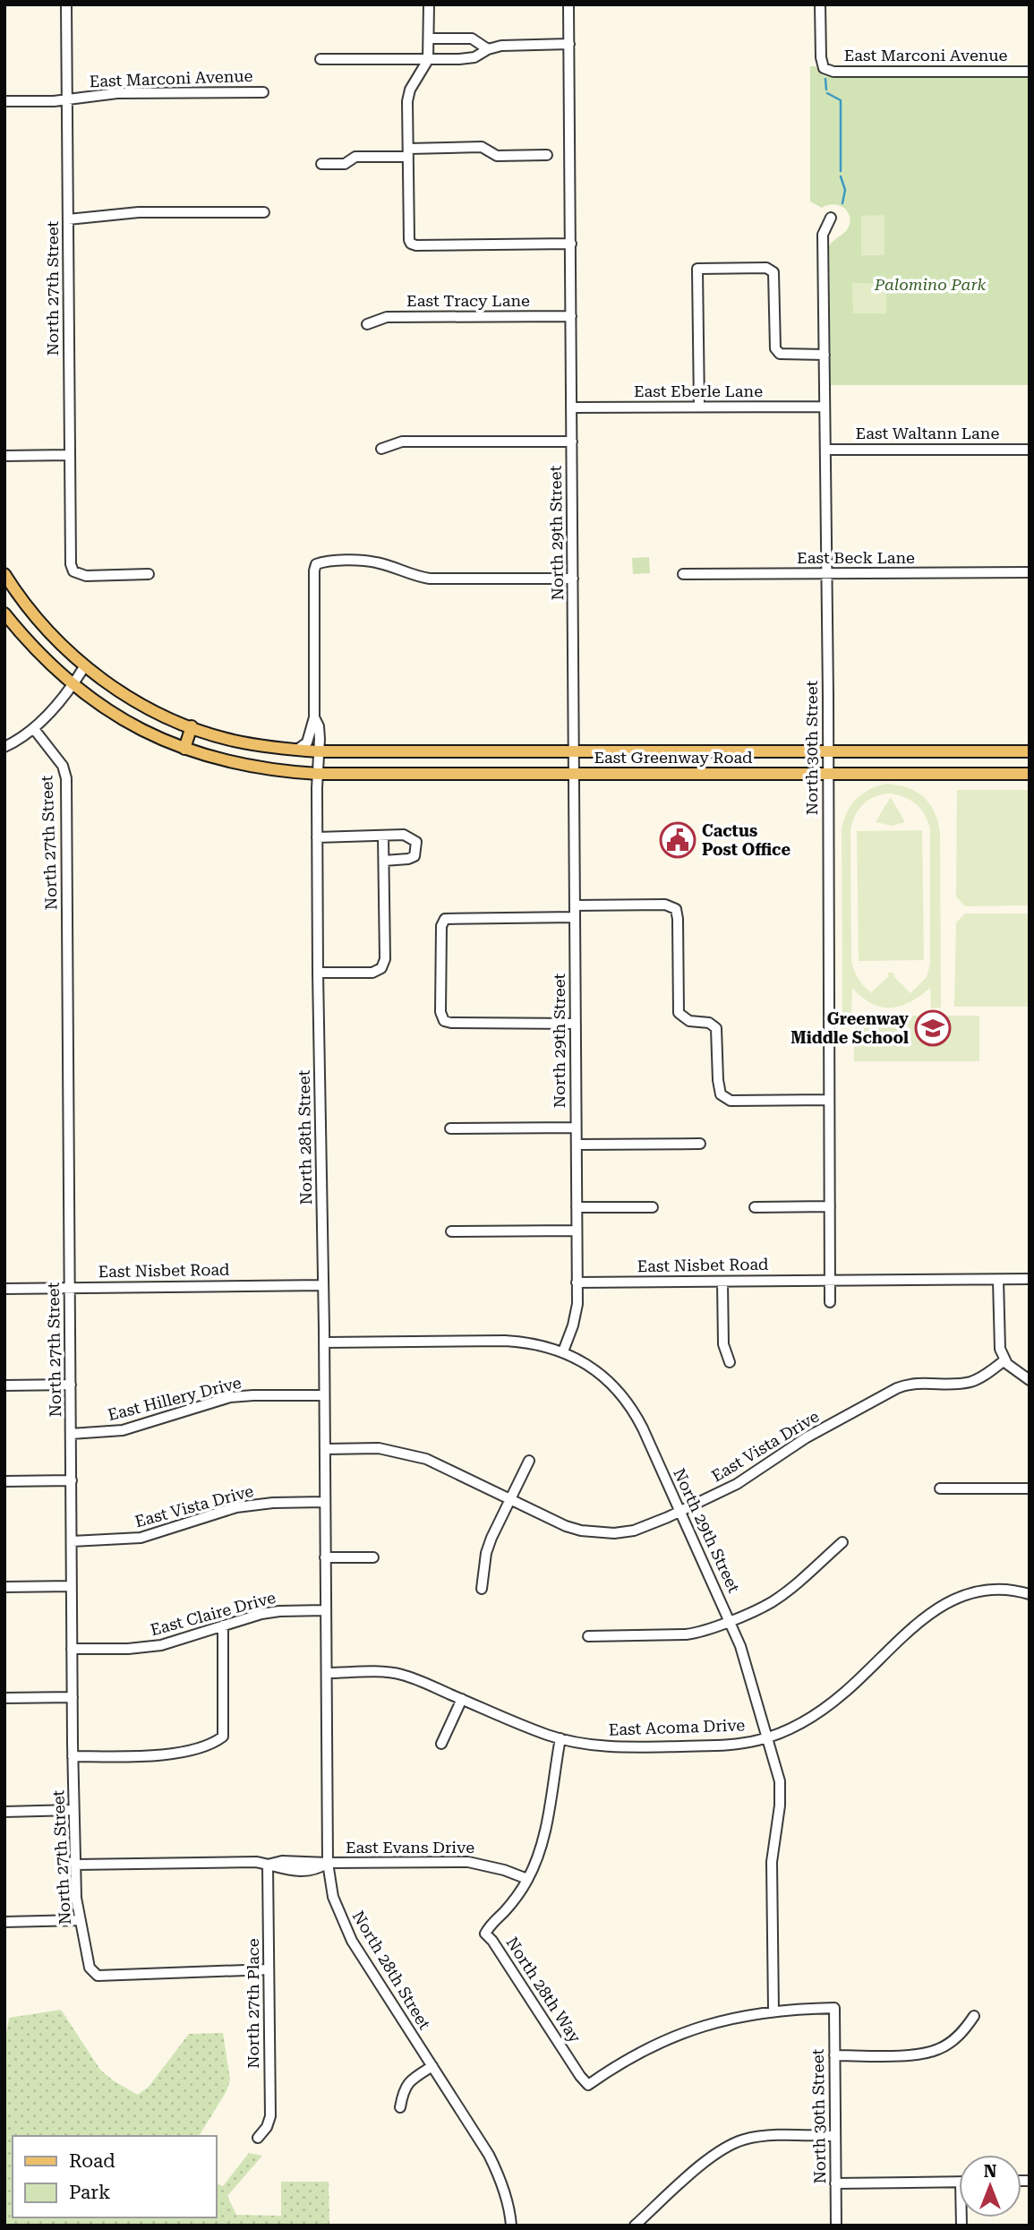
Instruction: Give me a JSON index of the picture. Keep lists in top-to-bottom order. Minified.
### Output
{"streets":{"main road":["East Greenway Road"],"street":["East Marconi Avenue","North 27th Street","East Tracy Lane","East Eberle Lane","East Waltann Lane","North 29th Street","East Beck Lane","North 30th Street","North 28th Street","East Nisbet Road","East Hillery Drive","East Vista Drive","East Claire Drive","East Acoma Drive","East Evans Drive","North 28th Way","North 27th Place"]},"crossings":[["East Marconi Avenue","North 27th Street"],["North 27th Street","East Nisbet Road"],["North 27th Street","East Hillery Drive"],["North 27th Street","East Vista Drive"],["North 27th Street","East Claire Drive"],["North 27th Street","East Evans Drive"],["North 27th Street","North 27th Place"],["East Tracy Lane","North 29th Street"],["East Eberle Lane","North 29th Street"],["East Eberle Lane","North 30th Street"],["East Waltann Lane","North 30th Street"],["North 29th Street","North 30th Street"],["North 29th Street","East Greenway Road"],["North 29th Street","North 28th Street"],["North 29th Street","East Nisbet Road"],["North 29th Street","East Vista Drive"],["North 29th Street","East Acoma Drive"],["North 29th Street","North 28th Way"],["East Beck Lane","North 30th Street"],["North 30th Street","East Greenway Road"],["North 30th Street","East Nisbet Road"],["North 30th Street","North 28th Way"],["East Greenway Road","North 28th Street"],["North 28th Street","East Nisbet Road"],["North 28th Street","East Hillery Drive"],["North 28th Street","East Vista Drive"],["North 28th Street","East Claire Drive"],["North 28th Street","East Acoma Drive"],["North 28th Street","East Evans Drive"],["East Acoma Drive","North 28th Way"],["East Evans Drive","North 28th Way"],["East Evans Drive","North 27th Place"]],"parks":["Palomino Park"],"places":{"public building":["Cactus Post Office"],"school or university":["Greenway Middle School"]},"legend":["Road","Park"],"north":"top"}
